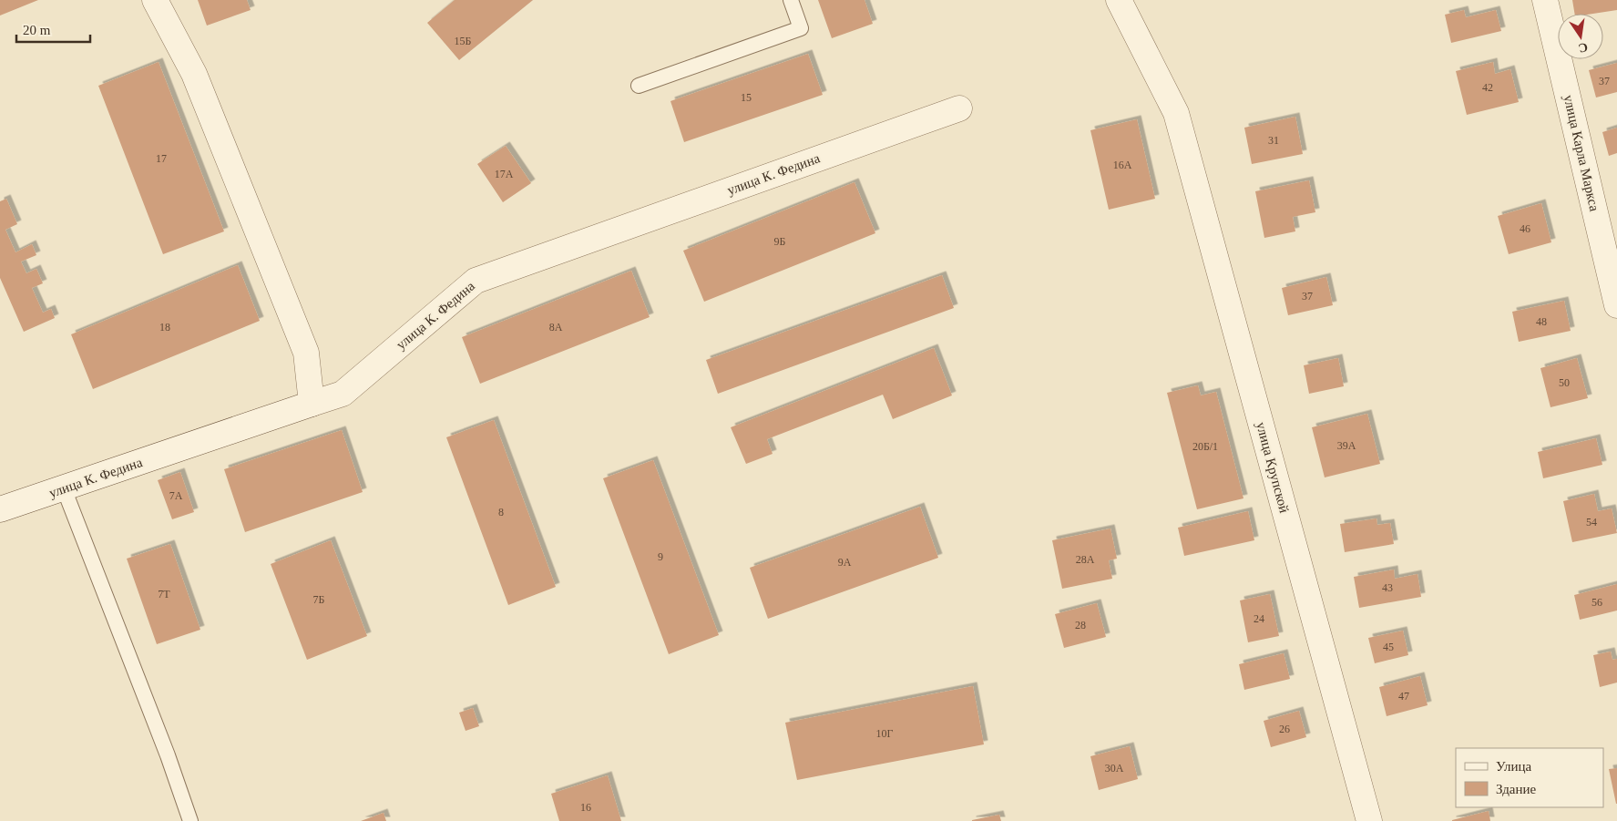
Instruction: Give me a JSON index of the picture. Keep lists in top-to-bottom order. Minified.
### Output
{"streets":{"street":["улица Карла Маркса","улица К. Федина","улица Крупской"]},"house_numbers":["15Б","37","42","15","31","17","16А","17А","46","9Б","37","48","18","8А","50","39А","20Б/1","7А","8","54","9","28А","9А","43","7Т","7Б","56","24","28","45","47","26","10Г","30А","16"],"legend":["Улица","Здание"],"scale_bar":"20 m","north":"bottom"}
